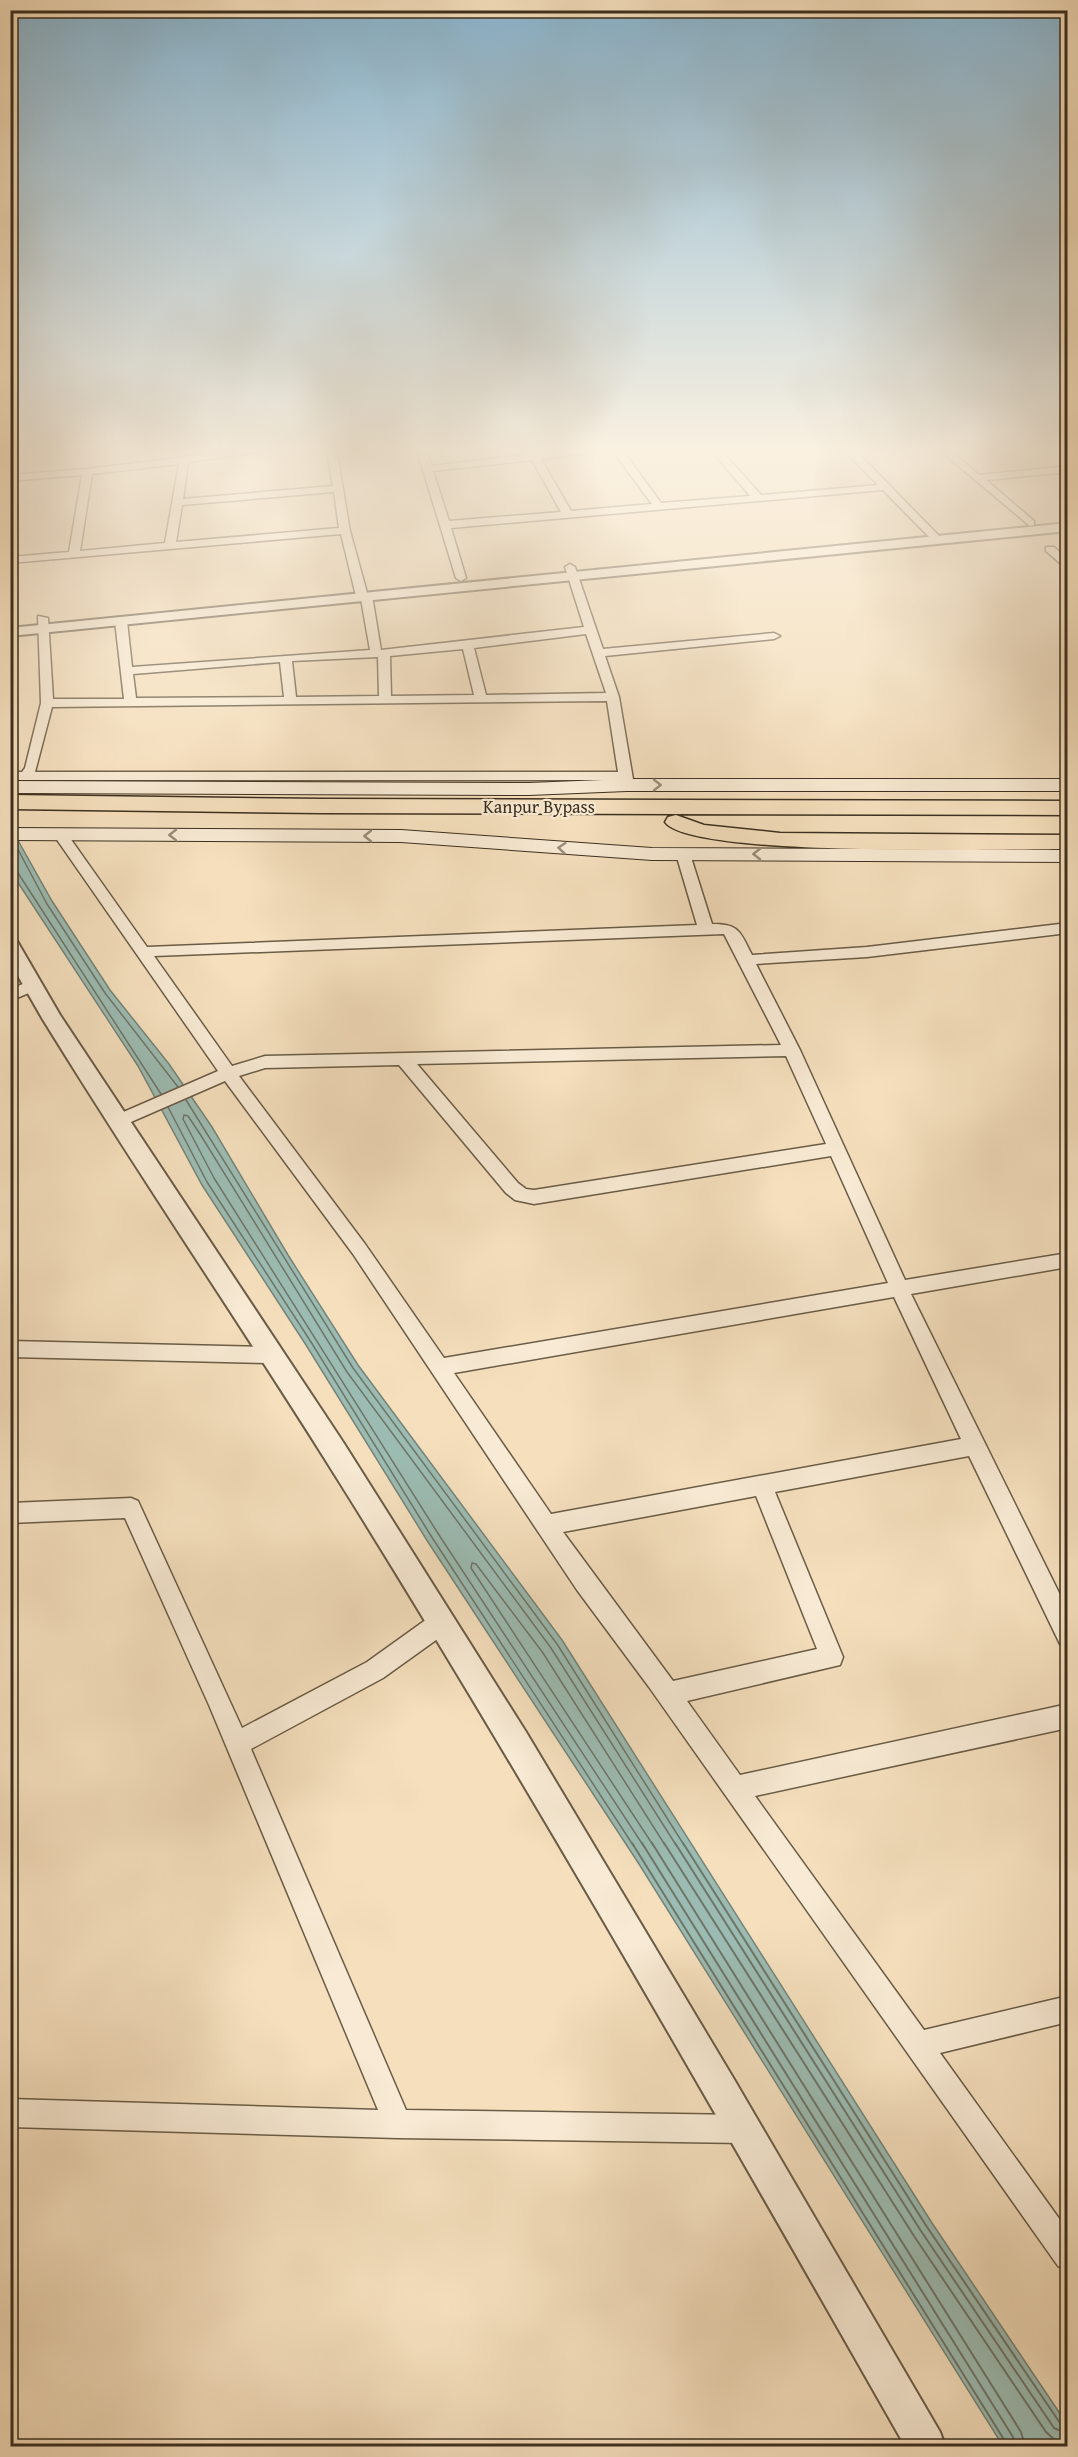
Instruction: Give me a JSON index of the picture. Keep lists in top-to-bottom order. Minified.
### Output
{"streets":{"highway":["Kanpur Bypass"]}}
